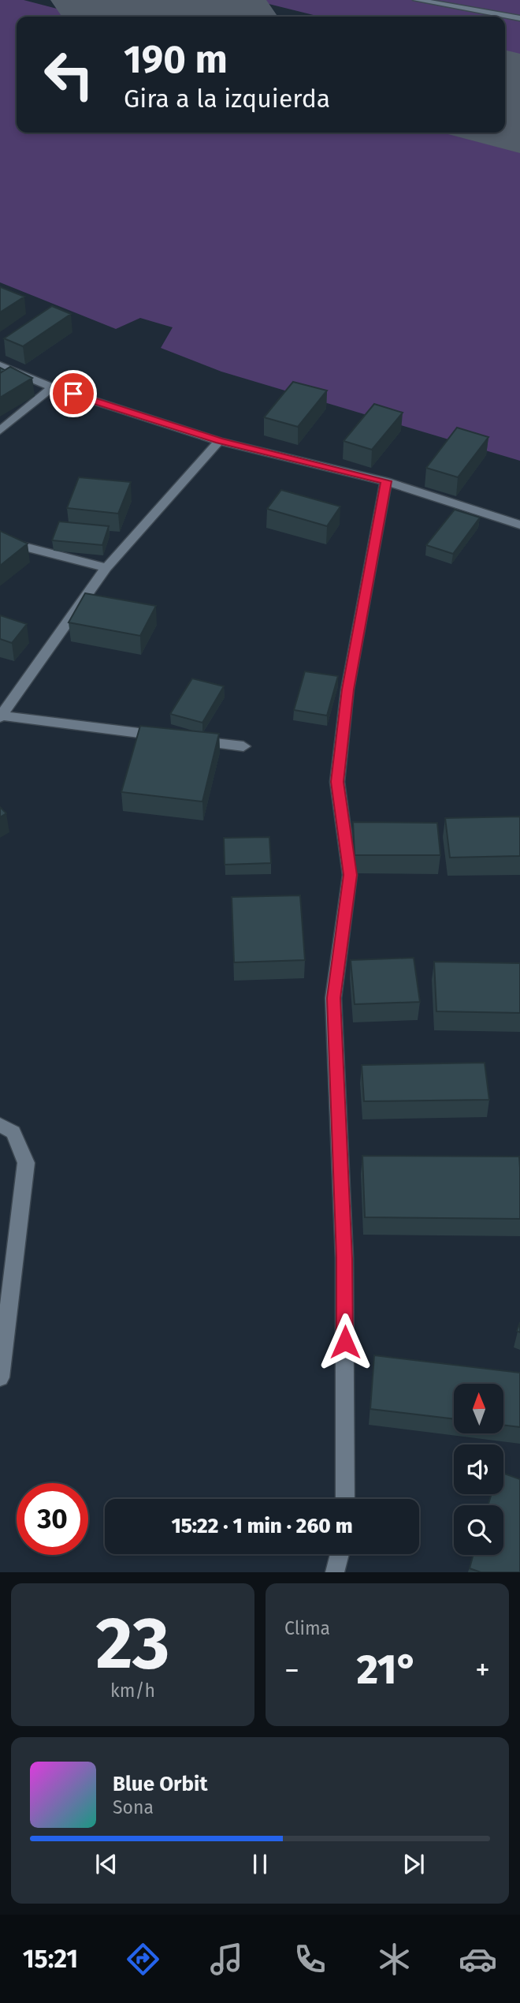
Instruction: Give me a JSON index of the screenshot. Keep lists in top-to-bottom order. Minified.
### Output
{"north":"top","page":{"turn":["190 m","Gira a la izquierda"],"limit":"30","trip":"15:22 · 1 min · 260 m","tile":[["23","km/h"],"Clima"],"heat":["−","21°","+"],"song":["Blue Orbit","Sona"],"tabs":"15:21"}}
